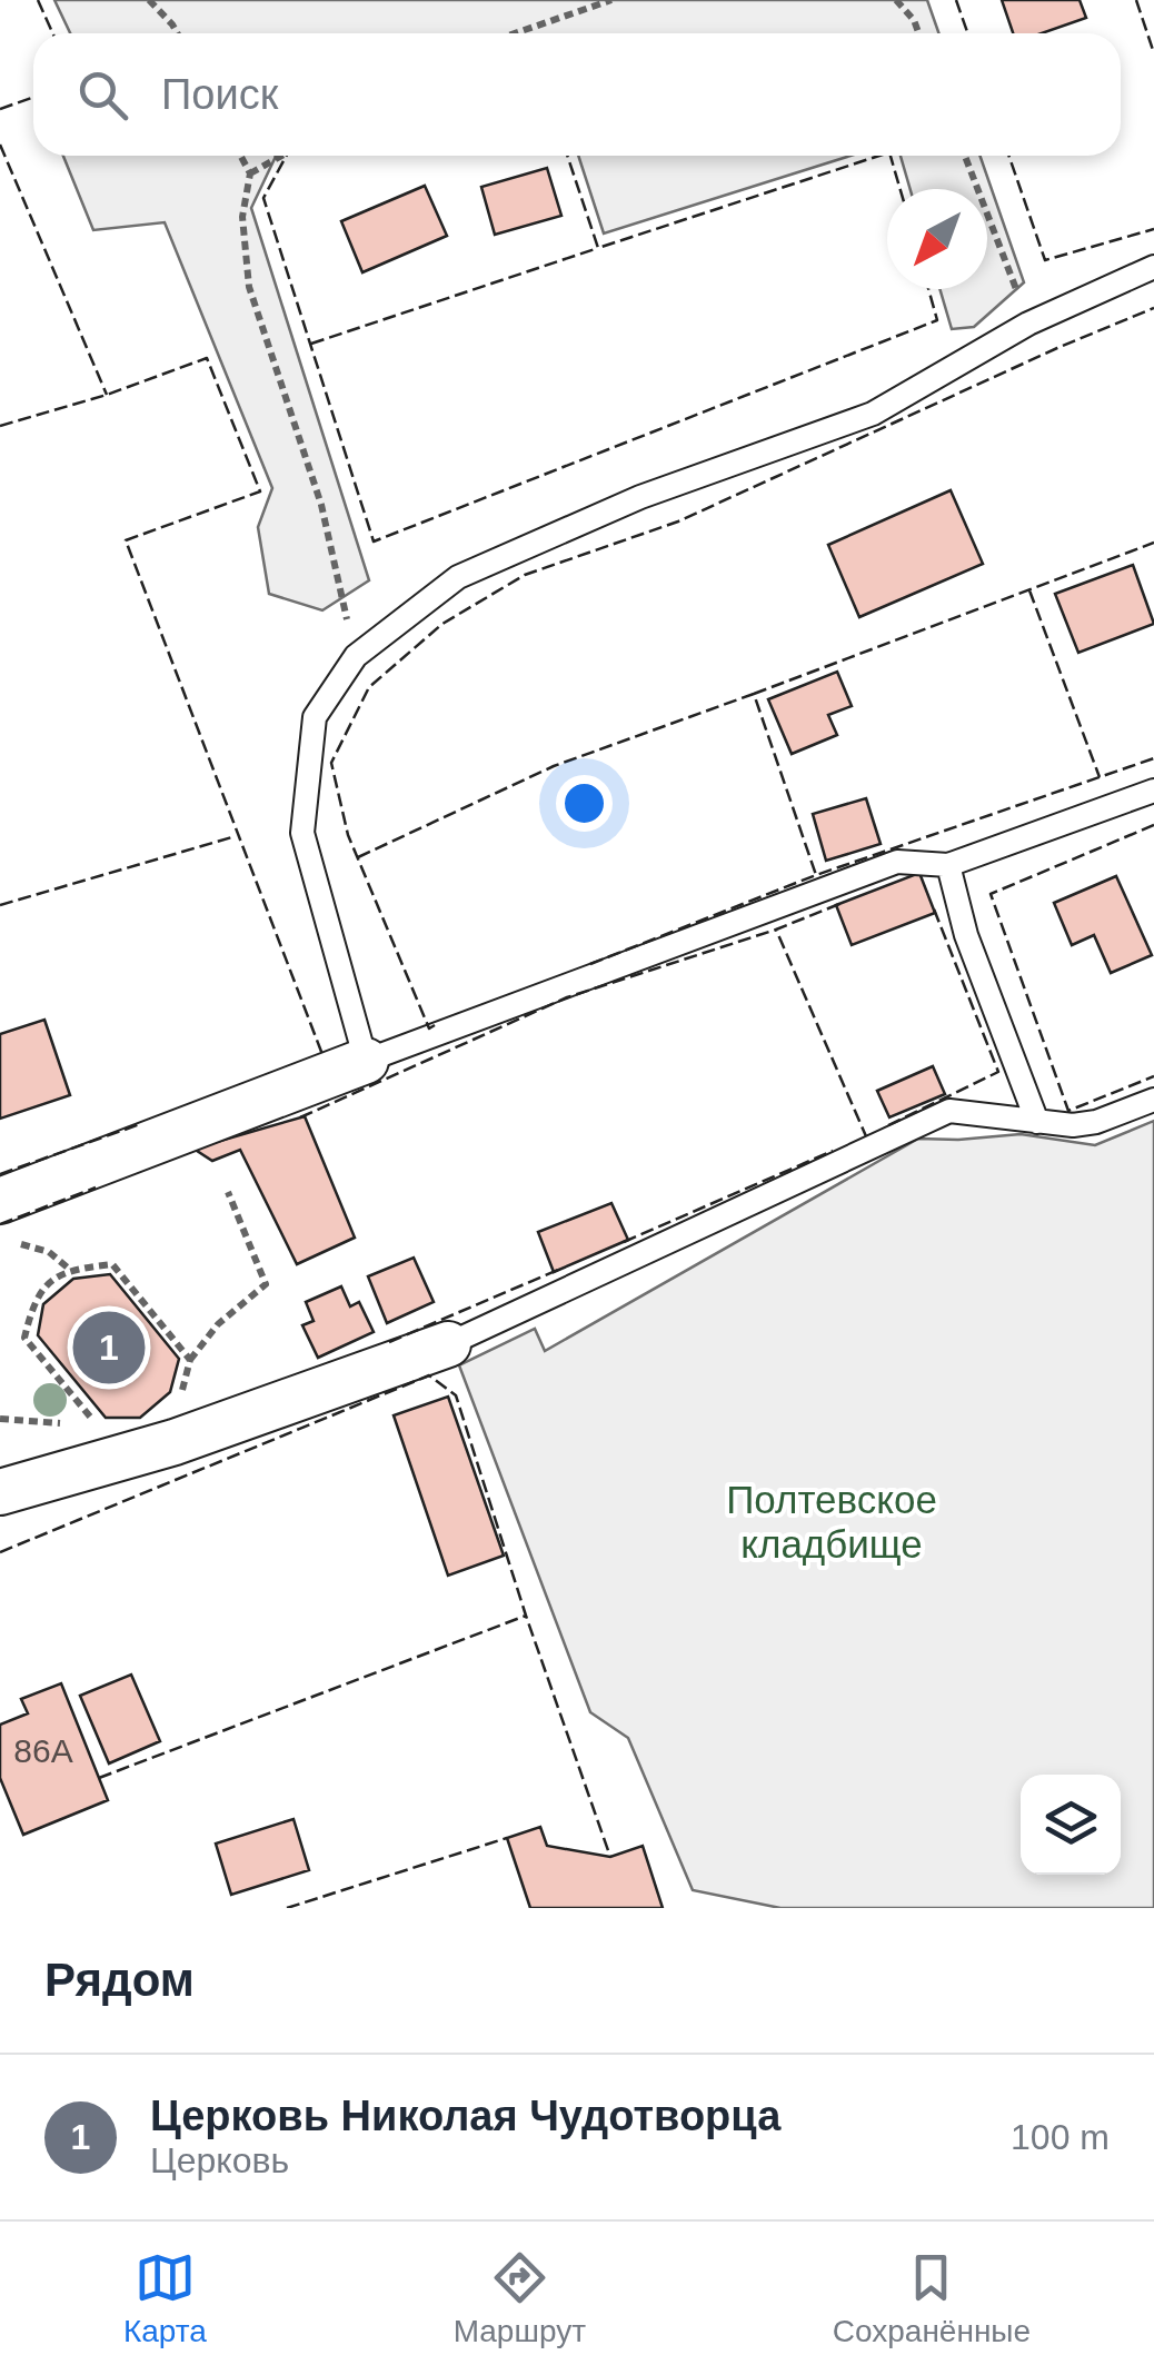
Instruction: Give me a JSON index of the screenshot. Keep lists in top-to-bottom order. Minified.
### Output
{"parks":["Полтевское кладбище"],"house_numbers":["86А"],"north":"bottom left","page":{"search":"Поиск","pins":"1","heading":"Рядом","list":[{"mark":"1","name":"Церковь Николая Чудотворца","note":"Церковь","value":"100 m"}],"nav":["Карта","Маршрут","Сохранённые"]}}
